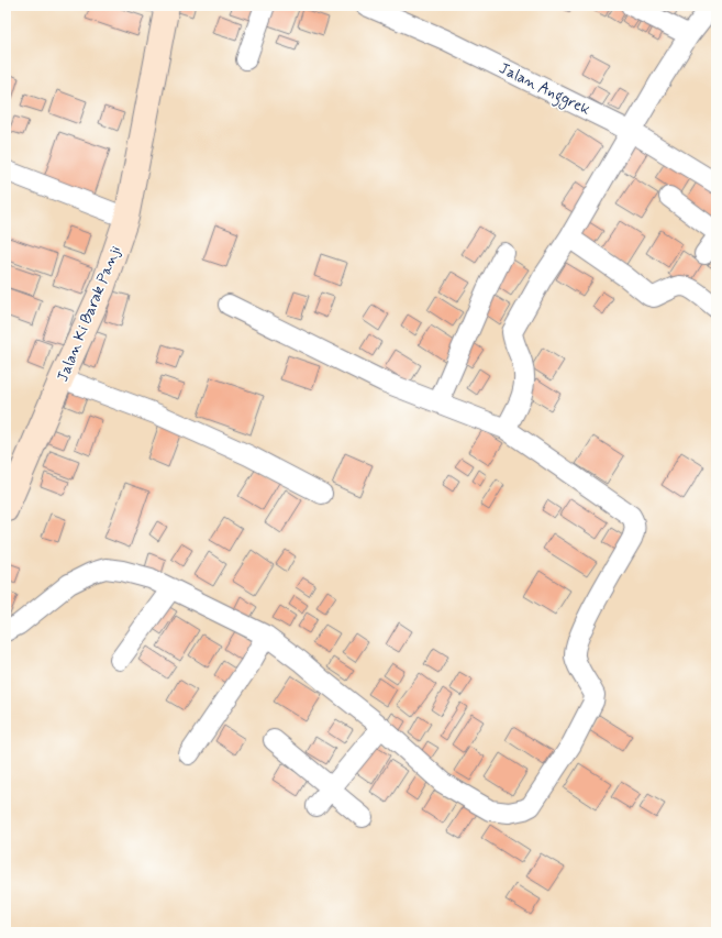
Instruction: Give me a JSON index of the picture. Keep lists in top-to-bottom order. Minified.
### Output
{"streets":{"street":["Jalan Anggrek","Jalan Ki Barak Panji"]}}
